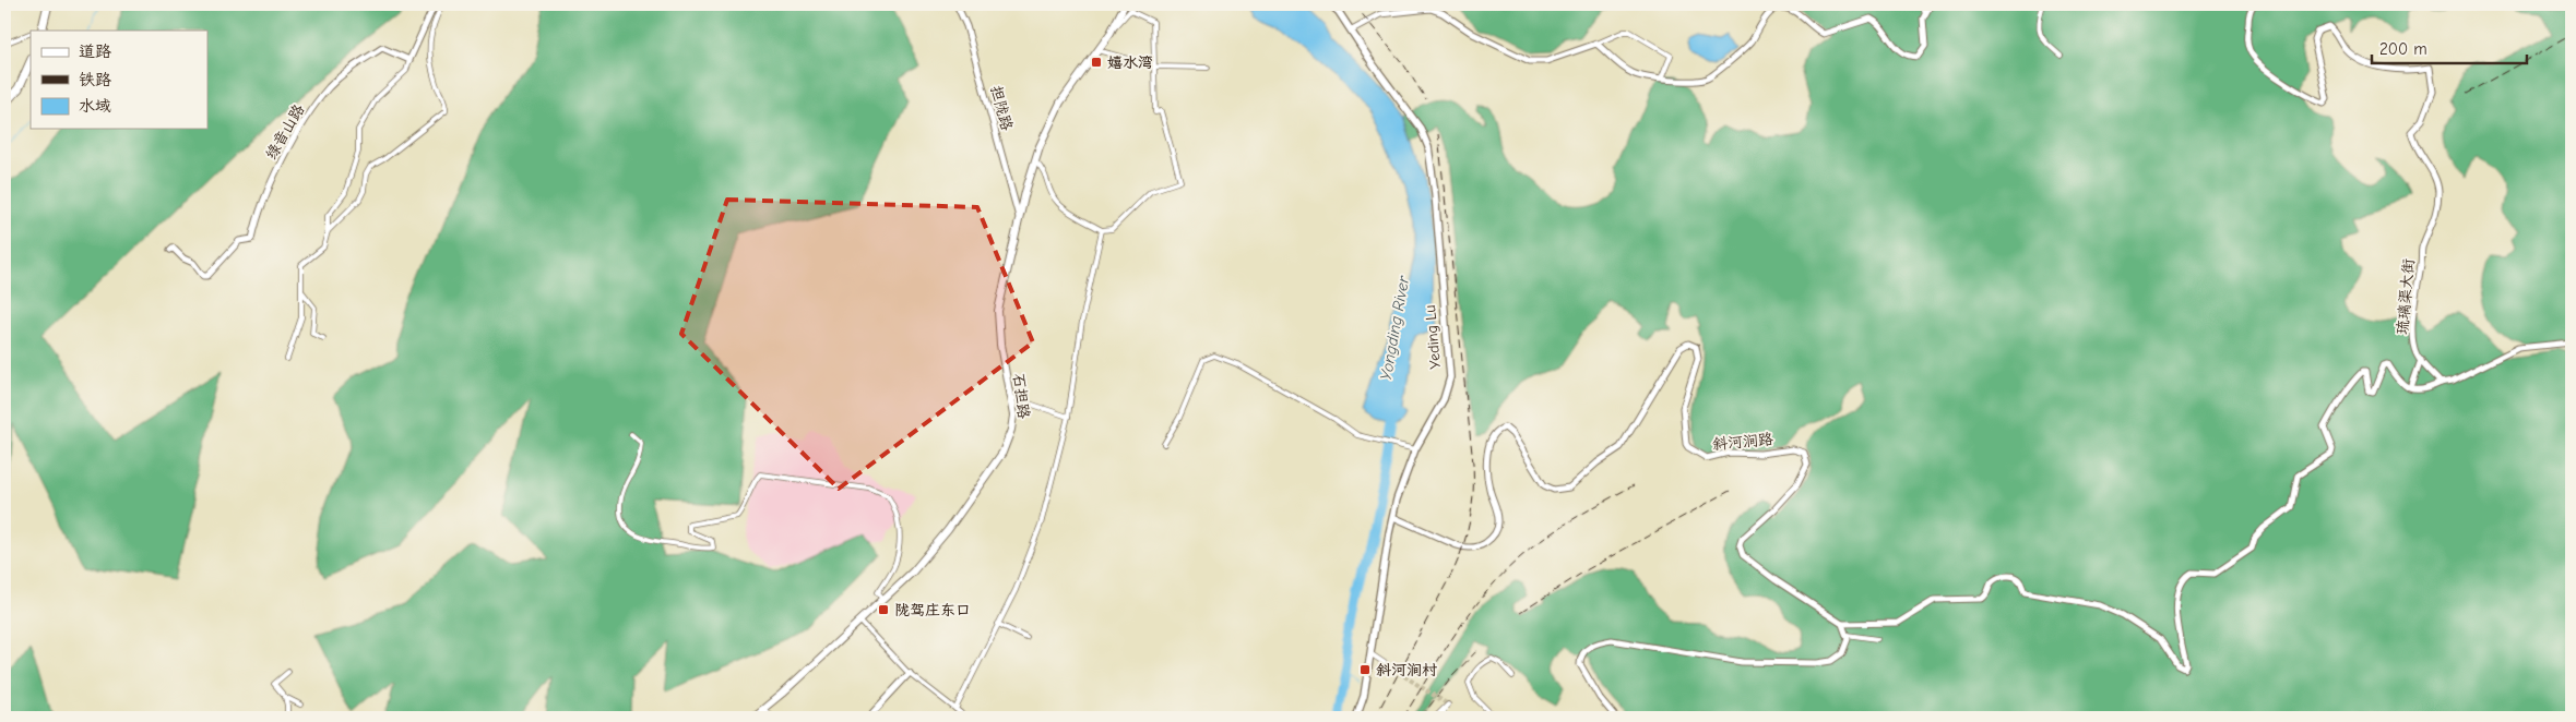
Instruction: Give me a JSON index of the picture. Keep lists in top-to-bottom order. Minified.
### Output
{"streets":{"main road":["Yeding Lu","石担路"],"street":["担陇路","绿音山路","琉璃渠大街","斜河涧路"]},"crossings":[["担陇路","石担路"],["Yeding Lu","斜河涧路"]],"water":["Yongding River"],"places":{"transit":["嬉水湾","陇驾庄东口","斜河涧村"]},"legend":["道路","铁路","水域"],"scale_bar":"200 m"}
